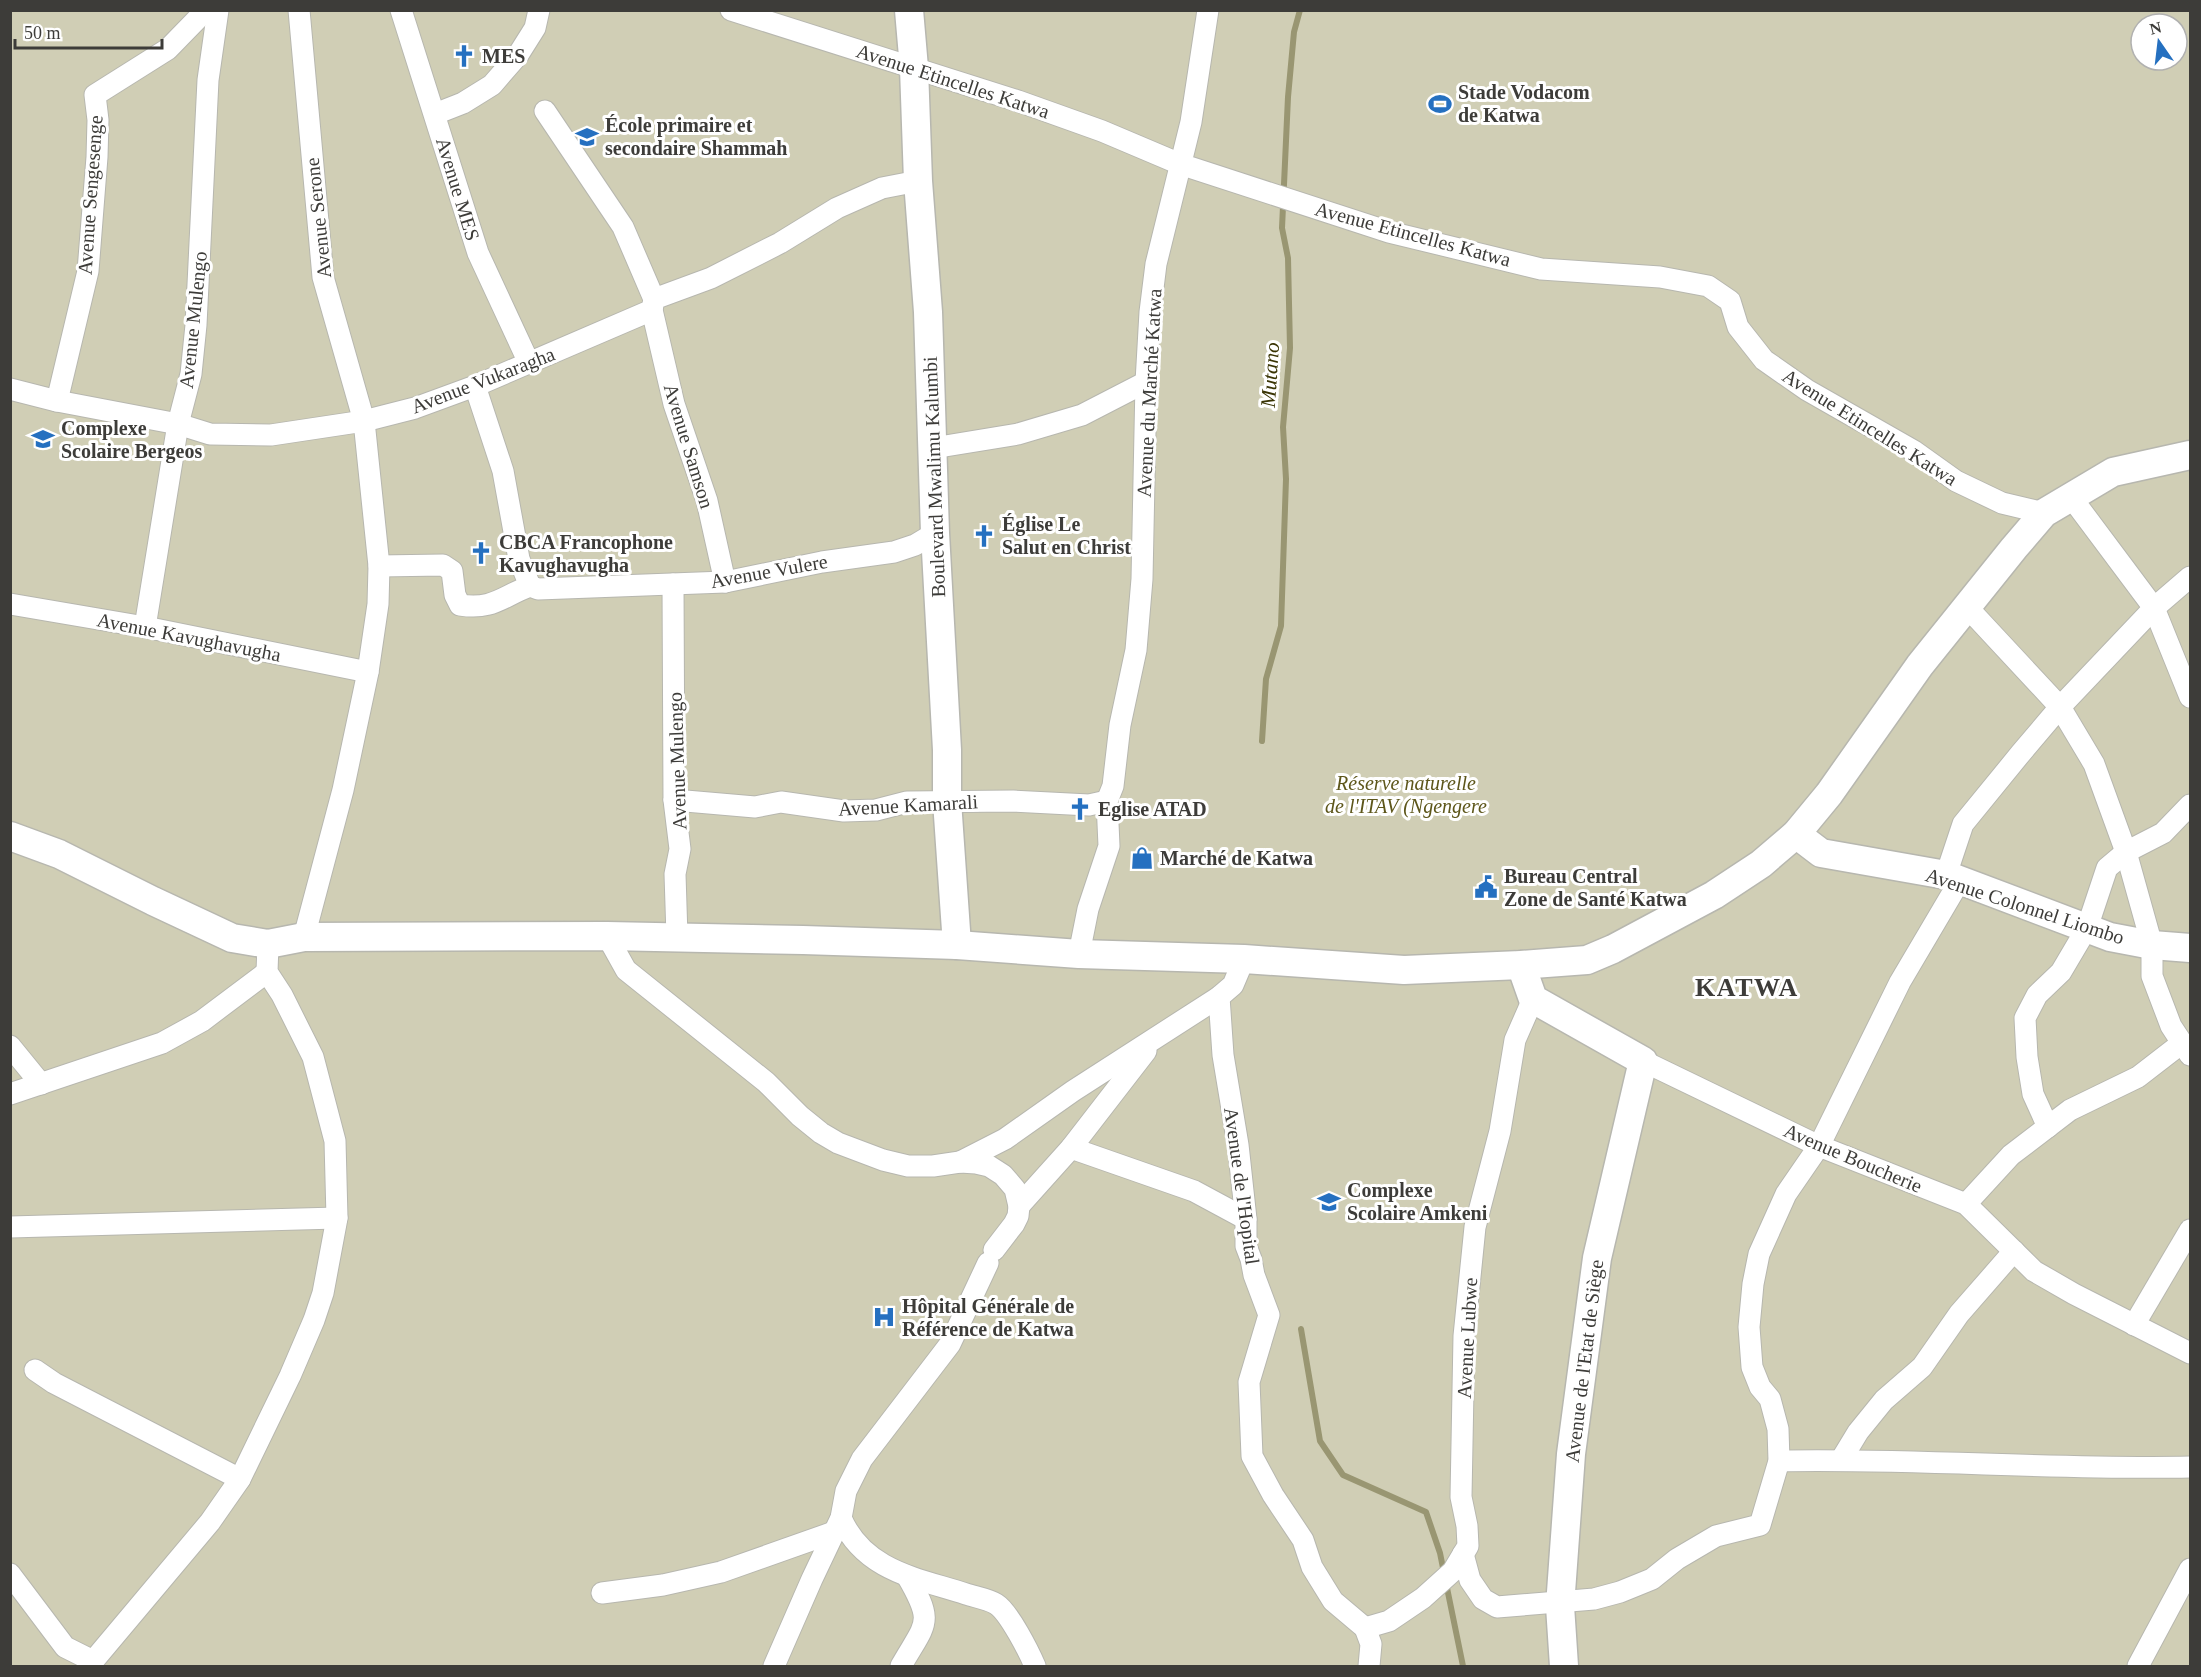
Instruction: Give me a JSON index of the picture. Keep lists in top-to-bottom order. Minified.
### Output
{"streets":{"main road":["Boulevard Mwalimu Kalumbi","Avenue Colonnel Liombo","Avenue Boucherie","Avenue de l'Etat de Siège"],"street":["Avenue Etincelles Katwa","Avenue MES","Avenue Sengesenge","Avenue Serone","Avenue Mulengo","Avenue Vukaragha","Avenue du Marché Katwa","Avenue Samson","Avenue Vulere","Avenue Kavughavugha","Avenue Kamarali","Avenue de l'Hopital","Avenue Lubwe"]},"crossings":[["Avenue Etincelles Katwa","Avenue du Marché Katwa"],["Avenue Etincelles Katwa","Boulevard Mwalimu Kalumbi"],["Avenue MES","Avenue Vukaragha"],["Avenue Sengesenge","Avenue Vukaragha"],["Avenue Serone","Avenue Vukaragha"],["Avenue Serone","Avenue Vulere"],["Avenue Serone","Avenue Kavughavugha"],["Avenue Mulengo","Avenue Vukaragha"],["Avenue Mulengo","Avenue Vulere"],["Avenue Mulengo","Avenue Kavughavugha"],["Avenue Mulengo","Avenue Kamarali"],["Avenue Vukaragha","Avenue Samson"],["Avenue Vukaragha","Boulevard Mwalimu Kalumbi"],["Avenue du Marché Katwa","Avenue Kamarali"],["Avenue Samson","Avenue Vulere"],["Boulevard Mwalimu Kalumbi","Avenue Vulere"],["Boulevard Mwalimu Kalumbi","Avenue Kamarali"],["Avenue Boucherie","Avenue Lubwe"],["Avenue Boucherie","Avenue de l'Etat de Siège"],["Avenue Lubwe","Avenue de l'Etat de Siège"]],"districts":["KATWA"],"water":["Mutano"],"parks":["Réserve naturelle de l'ITAV (Ngengere"],"places":{"church":["MES","Église Le Salut en Christ","CBCA Francophone Kavughavugha","Eglise ATAD"],"sports":["Stade Vodacom de Katwa"],"school or university":["École primaire et secondaire Shammah","Complexe Scolaire Bergeos","Complexe Scolaire Amkeni"],"shop":["Marché de Katwa"],"public building":["Bureau Central Zone de Santé Katwa"],"hospital":["Hôpital Générale de Référence de Katwa"]},"scale_bar":"50 m","north":"top"}
